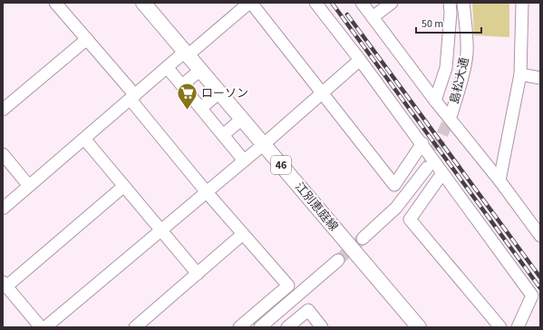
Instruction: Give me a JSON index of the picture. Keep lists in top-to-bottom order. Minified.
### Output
{"streets":{"main road":["46","江別恵庭線"],"street":["島松大通"]},"places":{"supermarket":["ローソン"]},"scale_bar":"50 m"}
